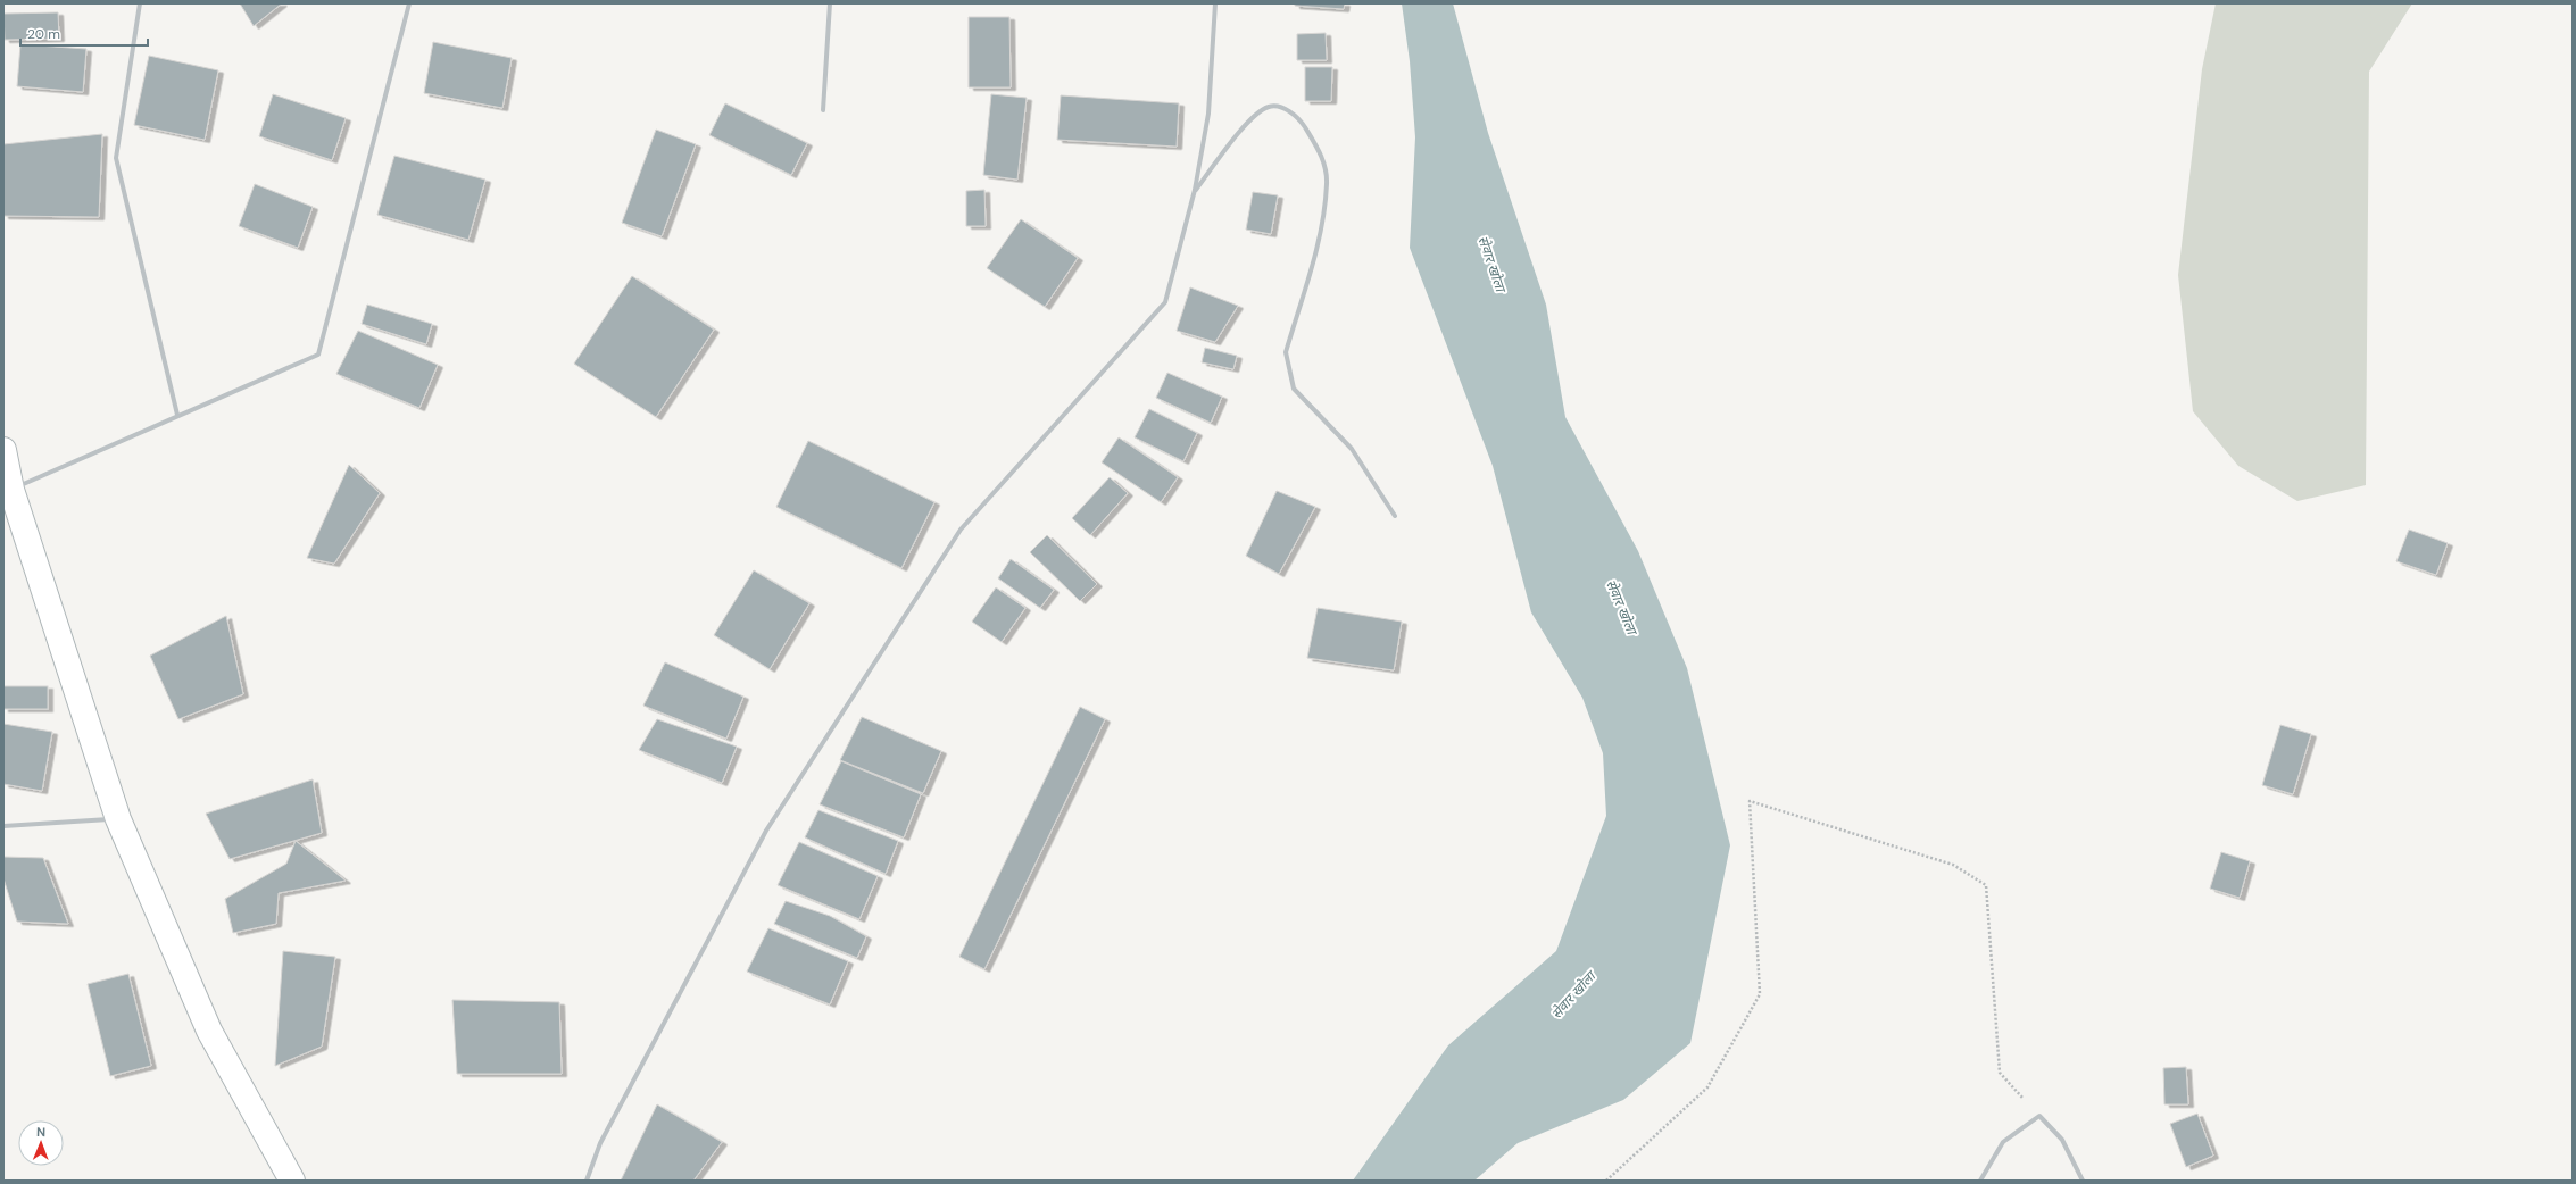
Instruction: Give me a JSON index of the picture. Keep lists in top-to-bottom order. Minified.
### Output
{"water":["सेवार खोला"],"scale_bar":"20 m","north":"top"}
